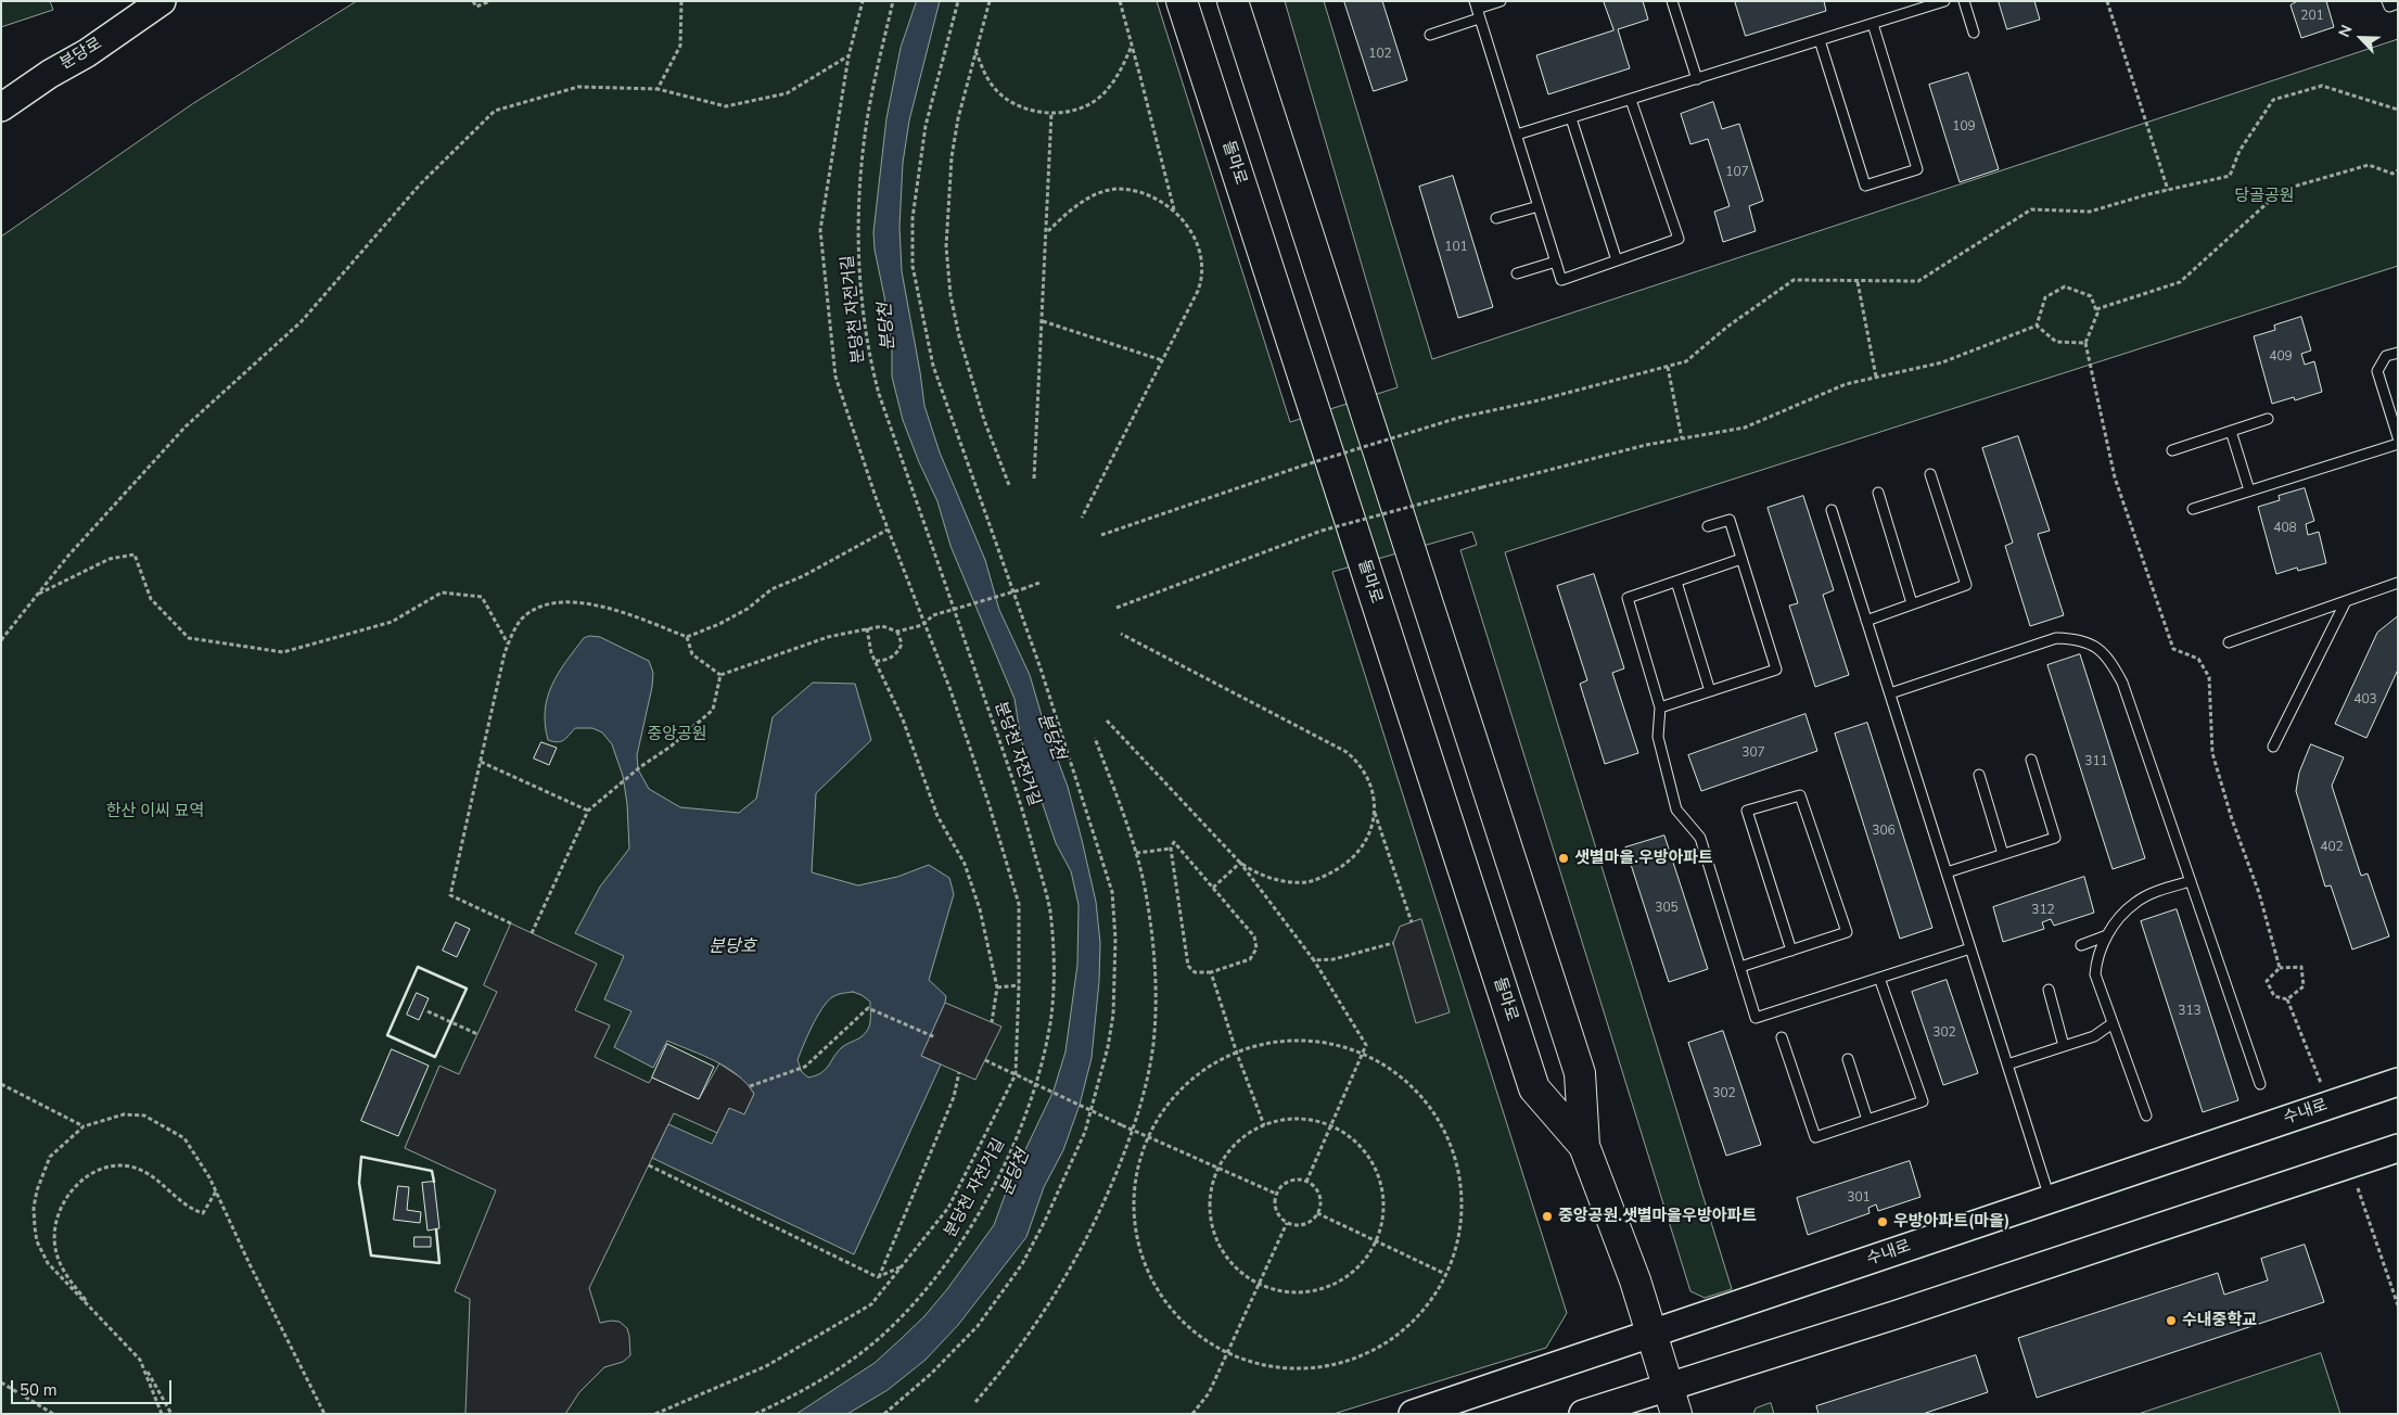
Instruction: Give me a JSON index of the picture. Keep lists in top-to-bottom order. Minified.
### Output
{"streets":{"main road":["분당로","돌마로","수내로"],"path":["분당천 자전거길"]},"crossings":[["돌마로","수내로"]],"water":["분당천","분당호"],"parks":["당골공원","중앙공원","한산 이씨 묘역"],"places":["샛별마을.우방아파트","중앙공원.샛별마을우방아파트","우방아파트(마을)","수내중학교"],"house_numbers":["201","102","109","107","101","409","408","403","307","311","306","402","305","312","313","302","302","301"],"scale_bar":"50 m","north":"top left"}
